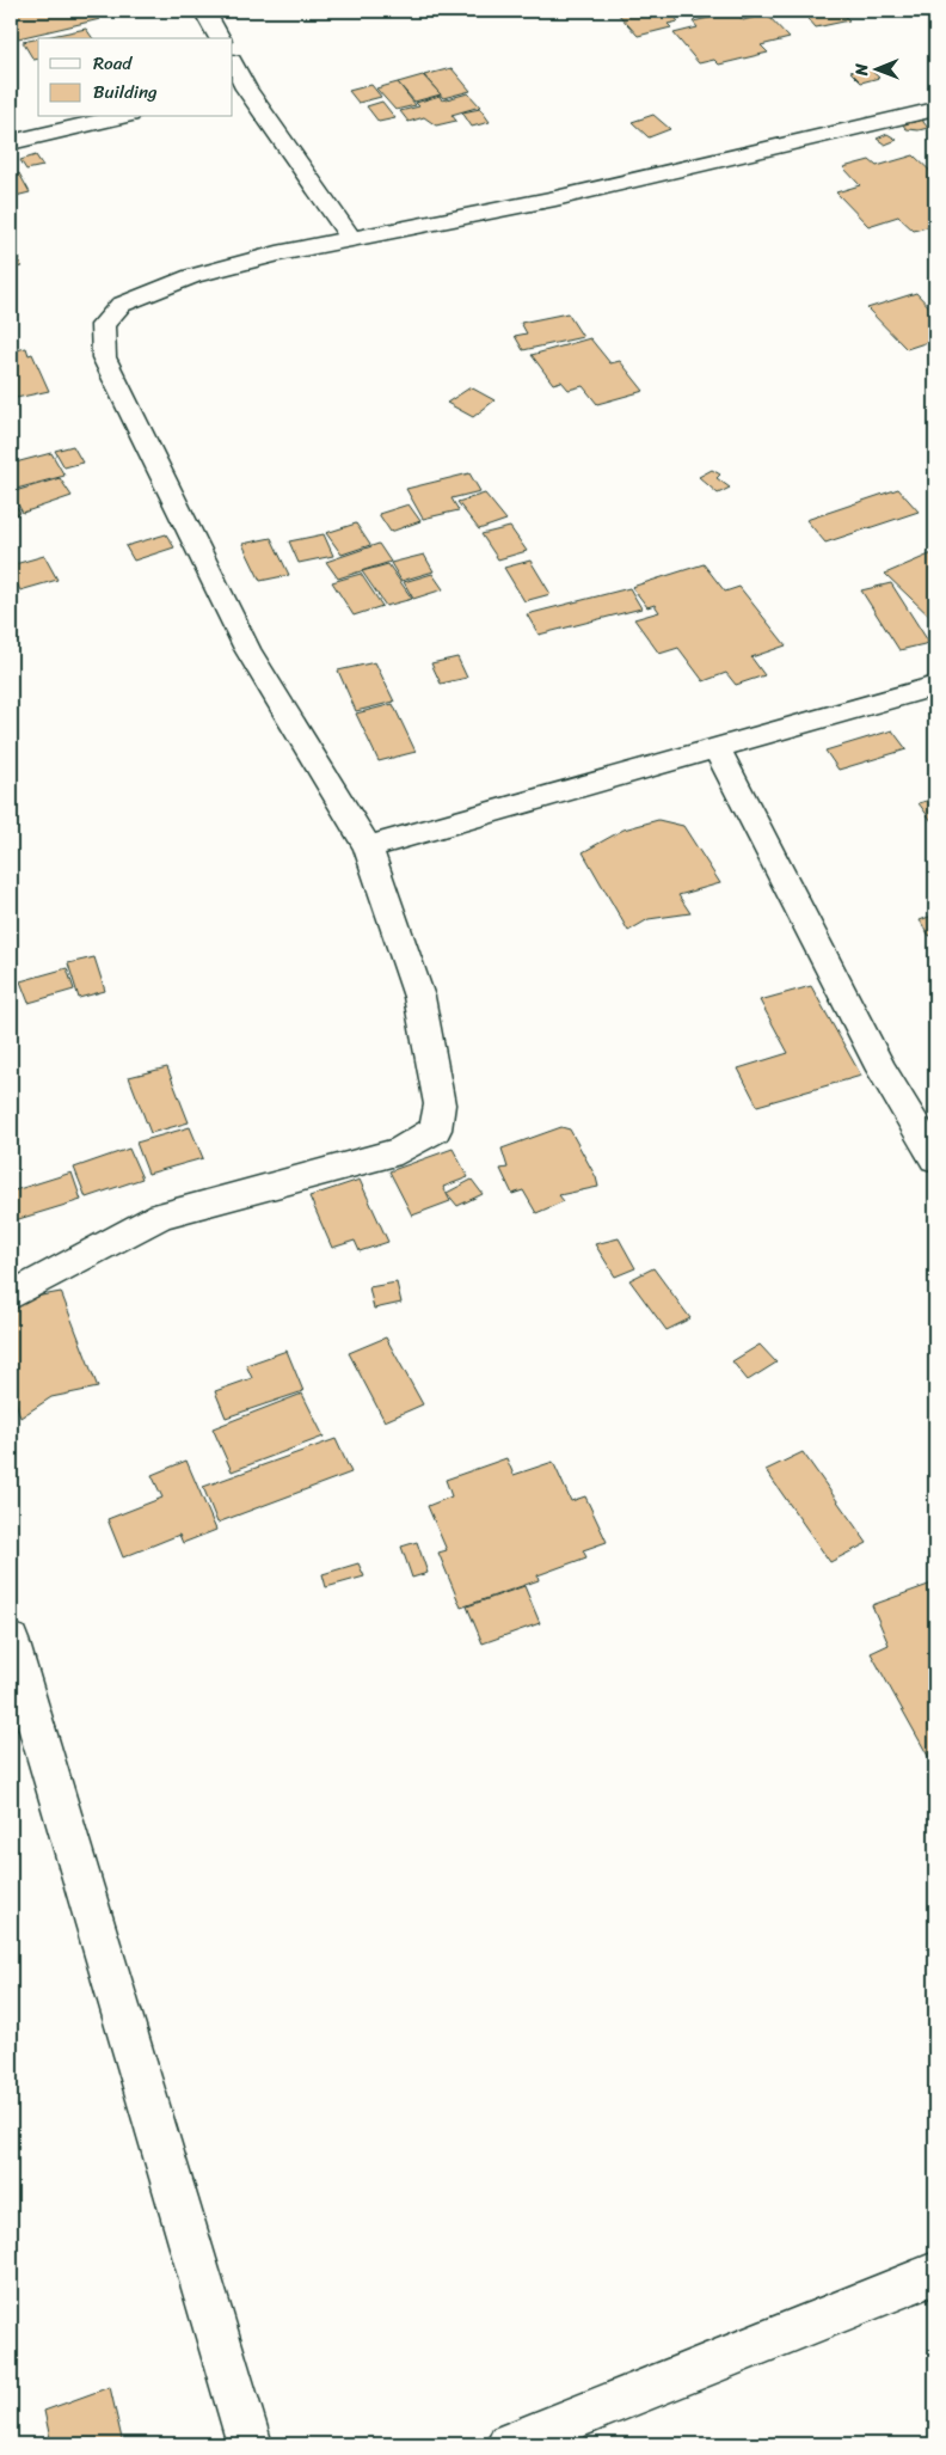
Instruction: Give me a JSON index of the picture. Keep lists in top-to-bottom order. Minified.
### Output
{"legend":["Road","Building"],"north":"left"}
